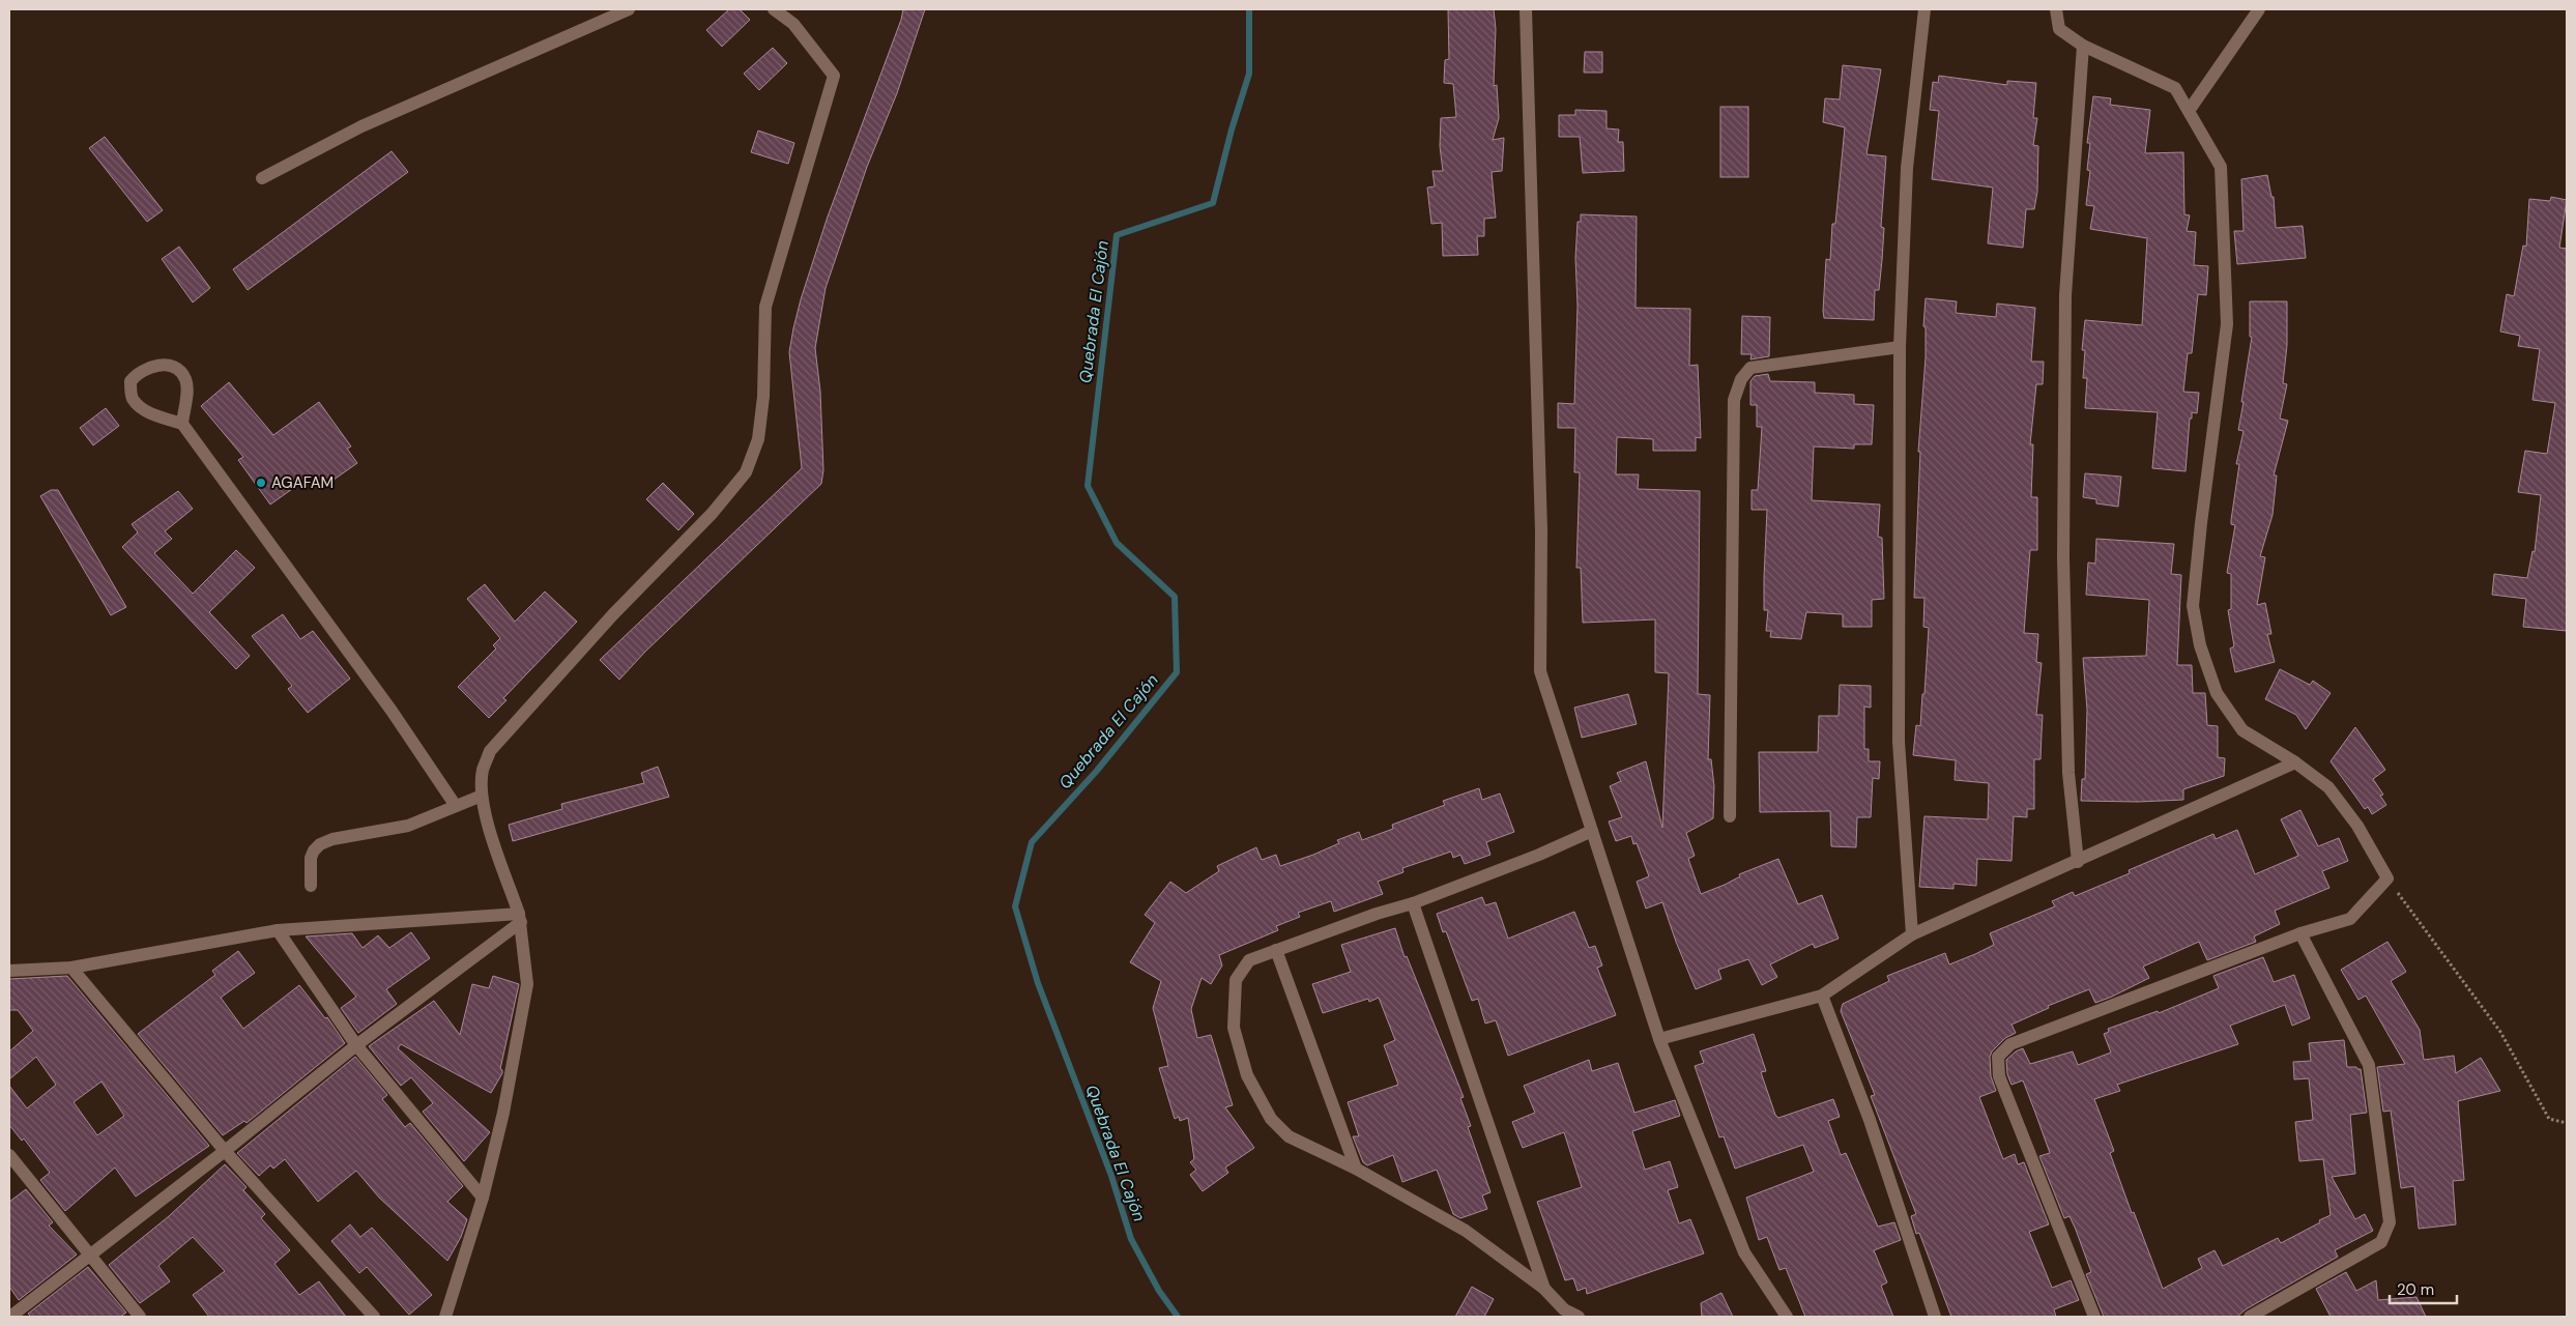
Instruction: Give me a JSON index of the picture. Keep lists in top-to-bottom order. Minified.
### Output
{"water":["Quebrada El Cajón"],"places":["AGAFAM"],"scale_bar":"20 m"}
